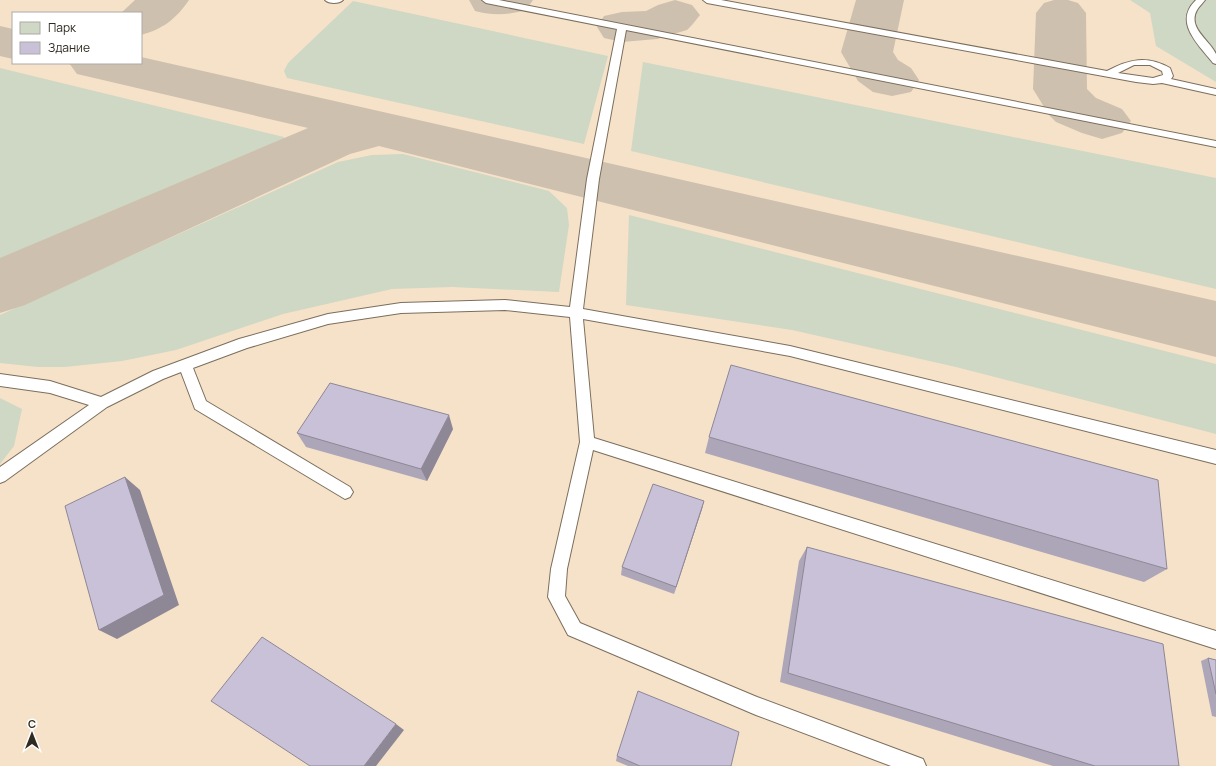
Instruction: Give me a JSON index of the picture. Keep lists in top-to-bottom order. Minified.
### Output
{"legend":["Парк","Здание"],"north":"top"}
